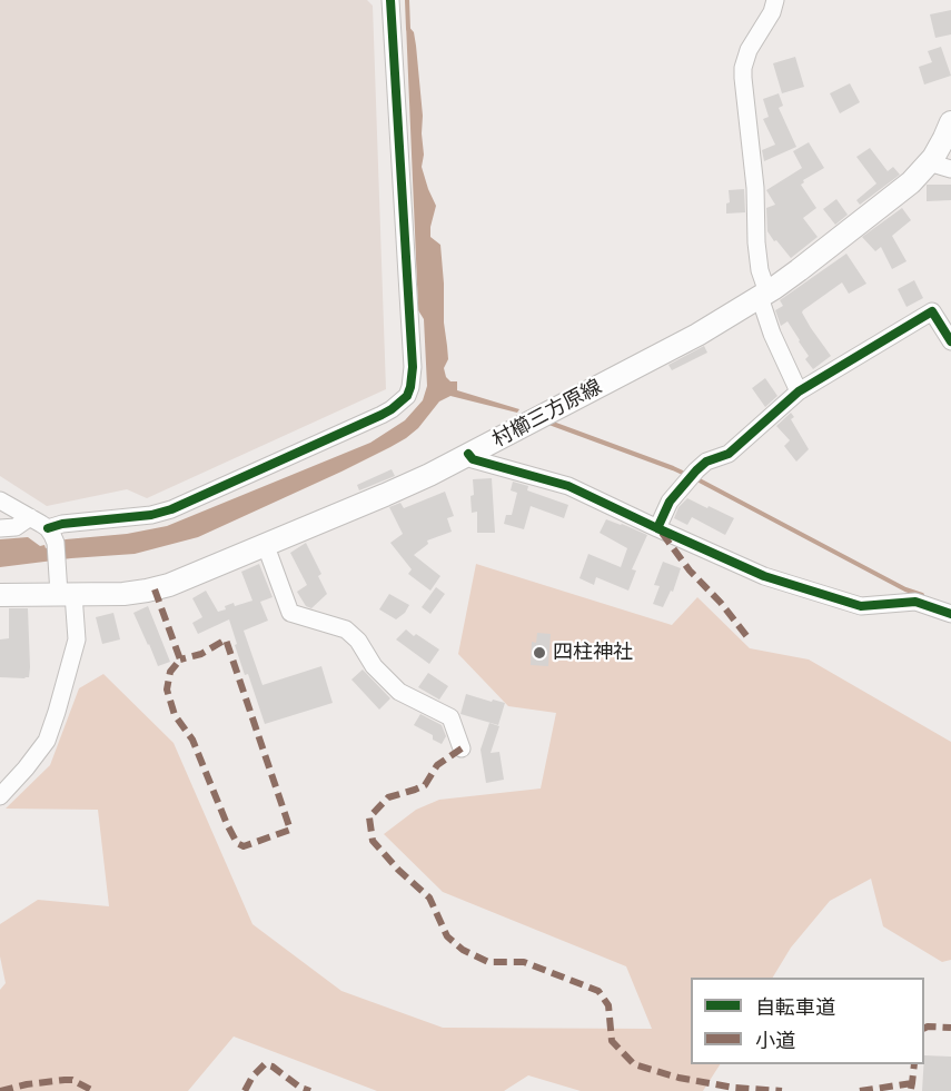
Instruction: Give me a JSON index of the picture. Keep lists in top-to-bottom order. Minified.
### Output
{"streets":{"main road":["村櫛三方原線"]},"places":["四柱神社"],"legend":["自転車道","小道"]}
